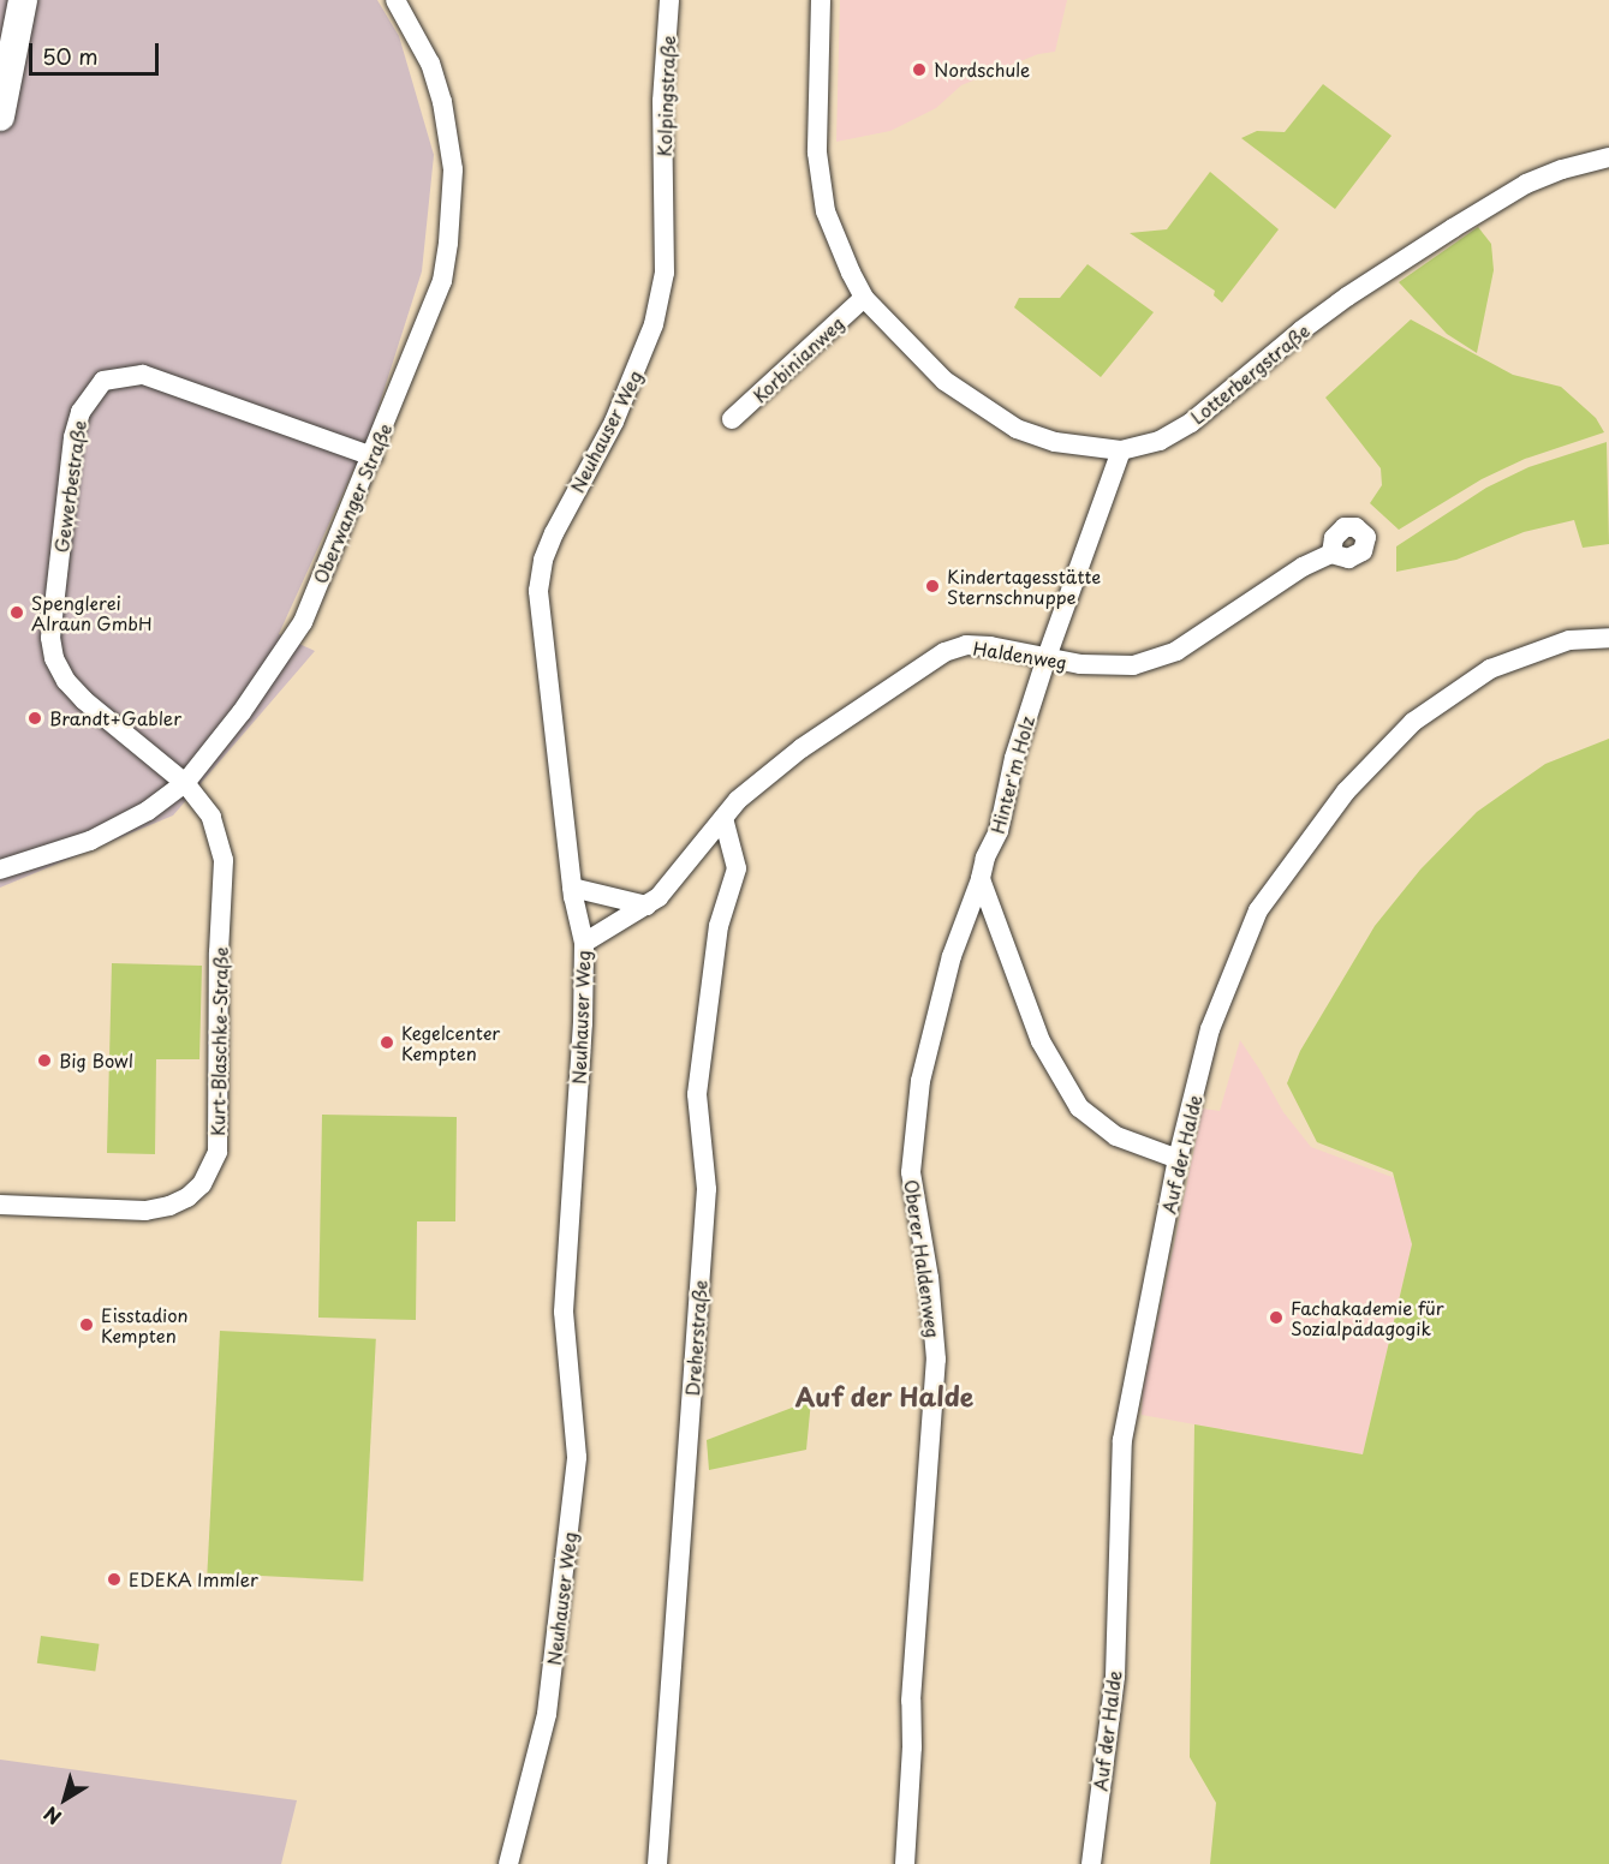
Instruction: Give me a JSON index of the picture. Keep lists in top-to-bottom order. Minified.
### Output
{"streets":{"street":["Kolpingstraße","Korbinianweg","Lotterbergstraße","Neuhauser Weg","Gewerbestraße","Oberwanger Straße","Haldenweg","Hinter'm Holz","Kurt-Blaschke-Straße","Auf der Halde","Oberer Haldenweg","Dreherstraße"]},"crossings":[["Kolpingstraße","Neuhauser Weg"],["Korbinianweg","Lotterbergstraße"],["Lotterbergstraße","Hinter'm Holz"],["Neuhauser Weg","Haldenweg"],["Gewerbestraße","Oberwanger Straße"],["Gewerbestraße","Kurt-Blaschke-Straße"],["Oberwanger Straße","Kurt-Blaschke-Straße"],["Haldenweg","Hinter'm Holz"],["Haldenweg","Dreherstraße"],["Hinter'm Holz","Oberer Haldenweg"]],"districts":["Auf der Halde"],"places":["Nordschule","Kindertagesstätte Sternschnuppe","Spenglerei Alraun GmbH","Brandt+Gabler","Kegelcenter Kempten","Big Bowl","Fachakademie für Sozialpädagogik","Eisstadion Kempten","EDEKA Immler"],"scale_bar":"50 m","north":"bottom left"}
